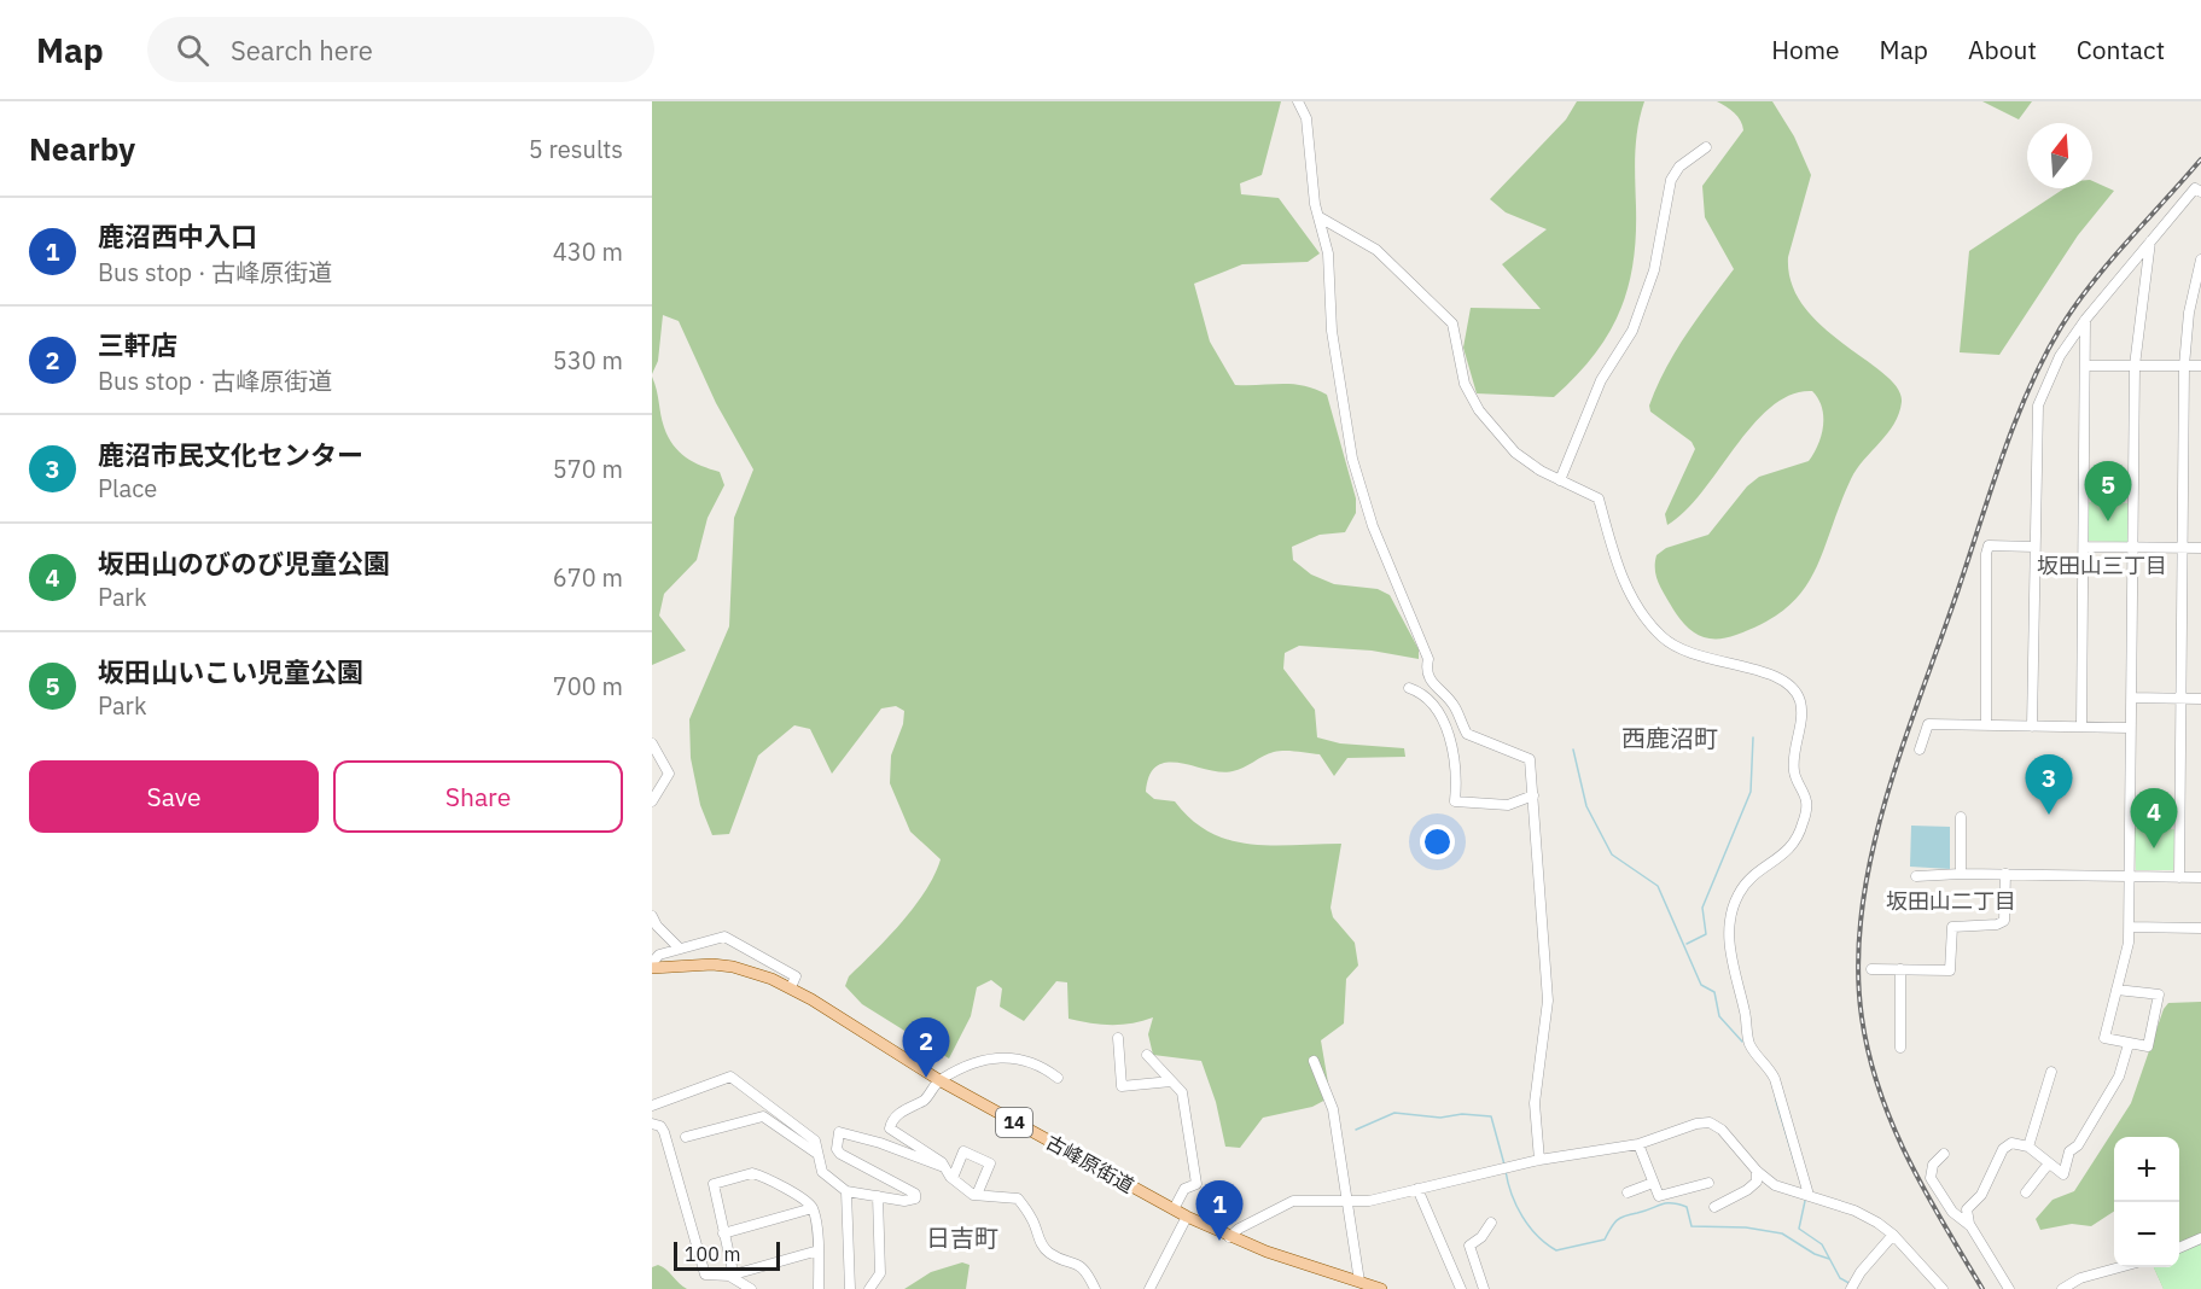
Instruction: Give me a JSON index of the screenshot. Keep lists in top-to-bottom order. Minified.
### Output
{"streets":{"main road":["14","古峰原街道"]},"districts":["坂田山三丁目","西鹿沼町","坂田山二丁目","日吉町"],"scale_bar":"100 m","north":"top","page":{"header":"Map","search":"Search here","nav":["Home","Map","About","Contact"],"heading":["Nearby","5 results"],"list":[{"mark":"1","name":"鹿沼西中入口","note":"Bus stop · 古峰原街道","value":"430 m"},{"mark":"2","name":"三軒店","note":"Bus stop · 古峰原街道","value":"530 m"},{"mark":"3","name":"鹿沼市民文化センター","note":"Place","value":"570 m"},{"mark":"4","name":"坂田山のびのび児童公園","note":"Park","value":"670 m"},{"mark":"5","name":"坂田山いこい児童公園","note":"Park","value":"700 m"}],"pins":["5","3","4","2","1"],"buttons":["Save","Share"],"map_buttons":["+","−"],"scale":"100 m"}}
